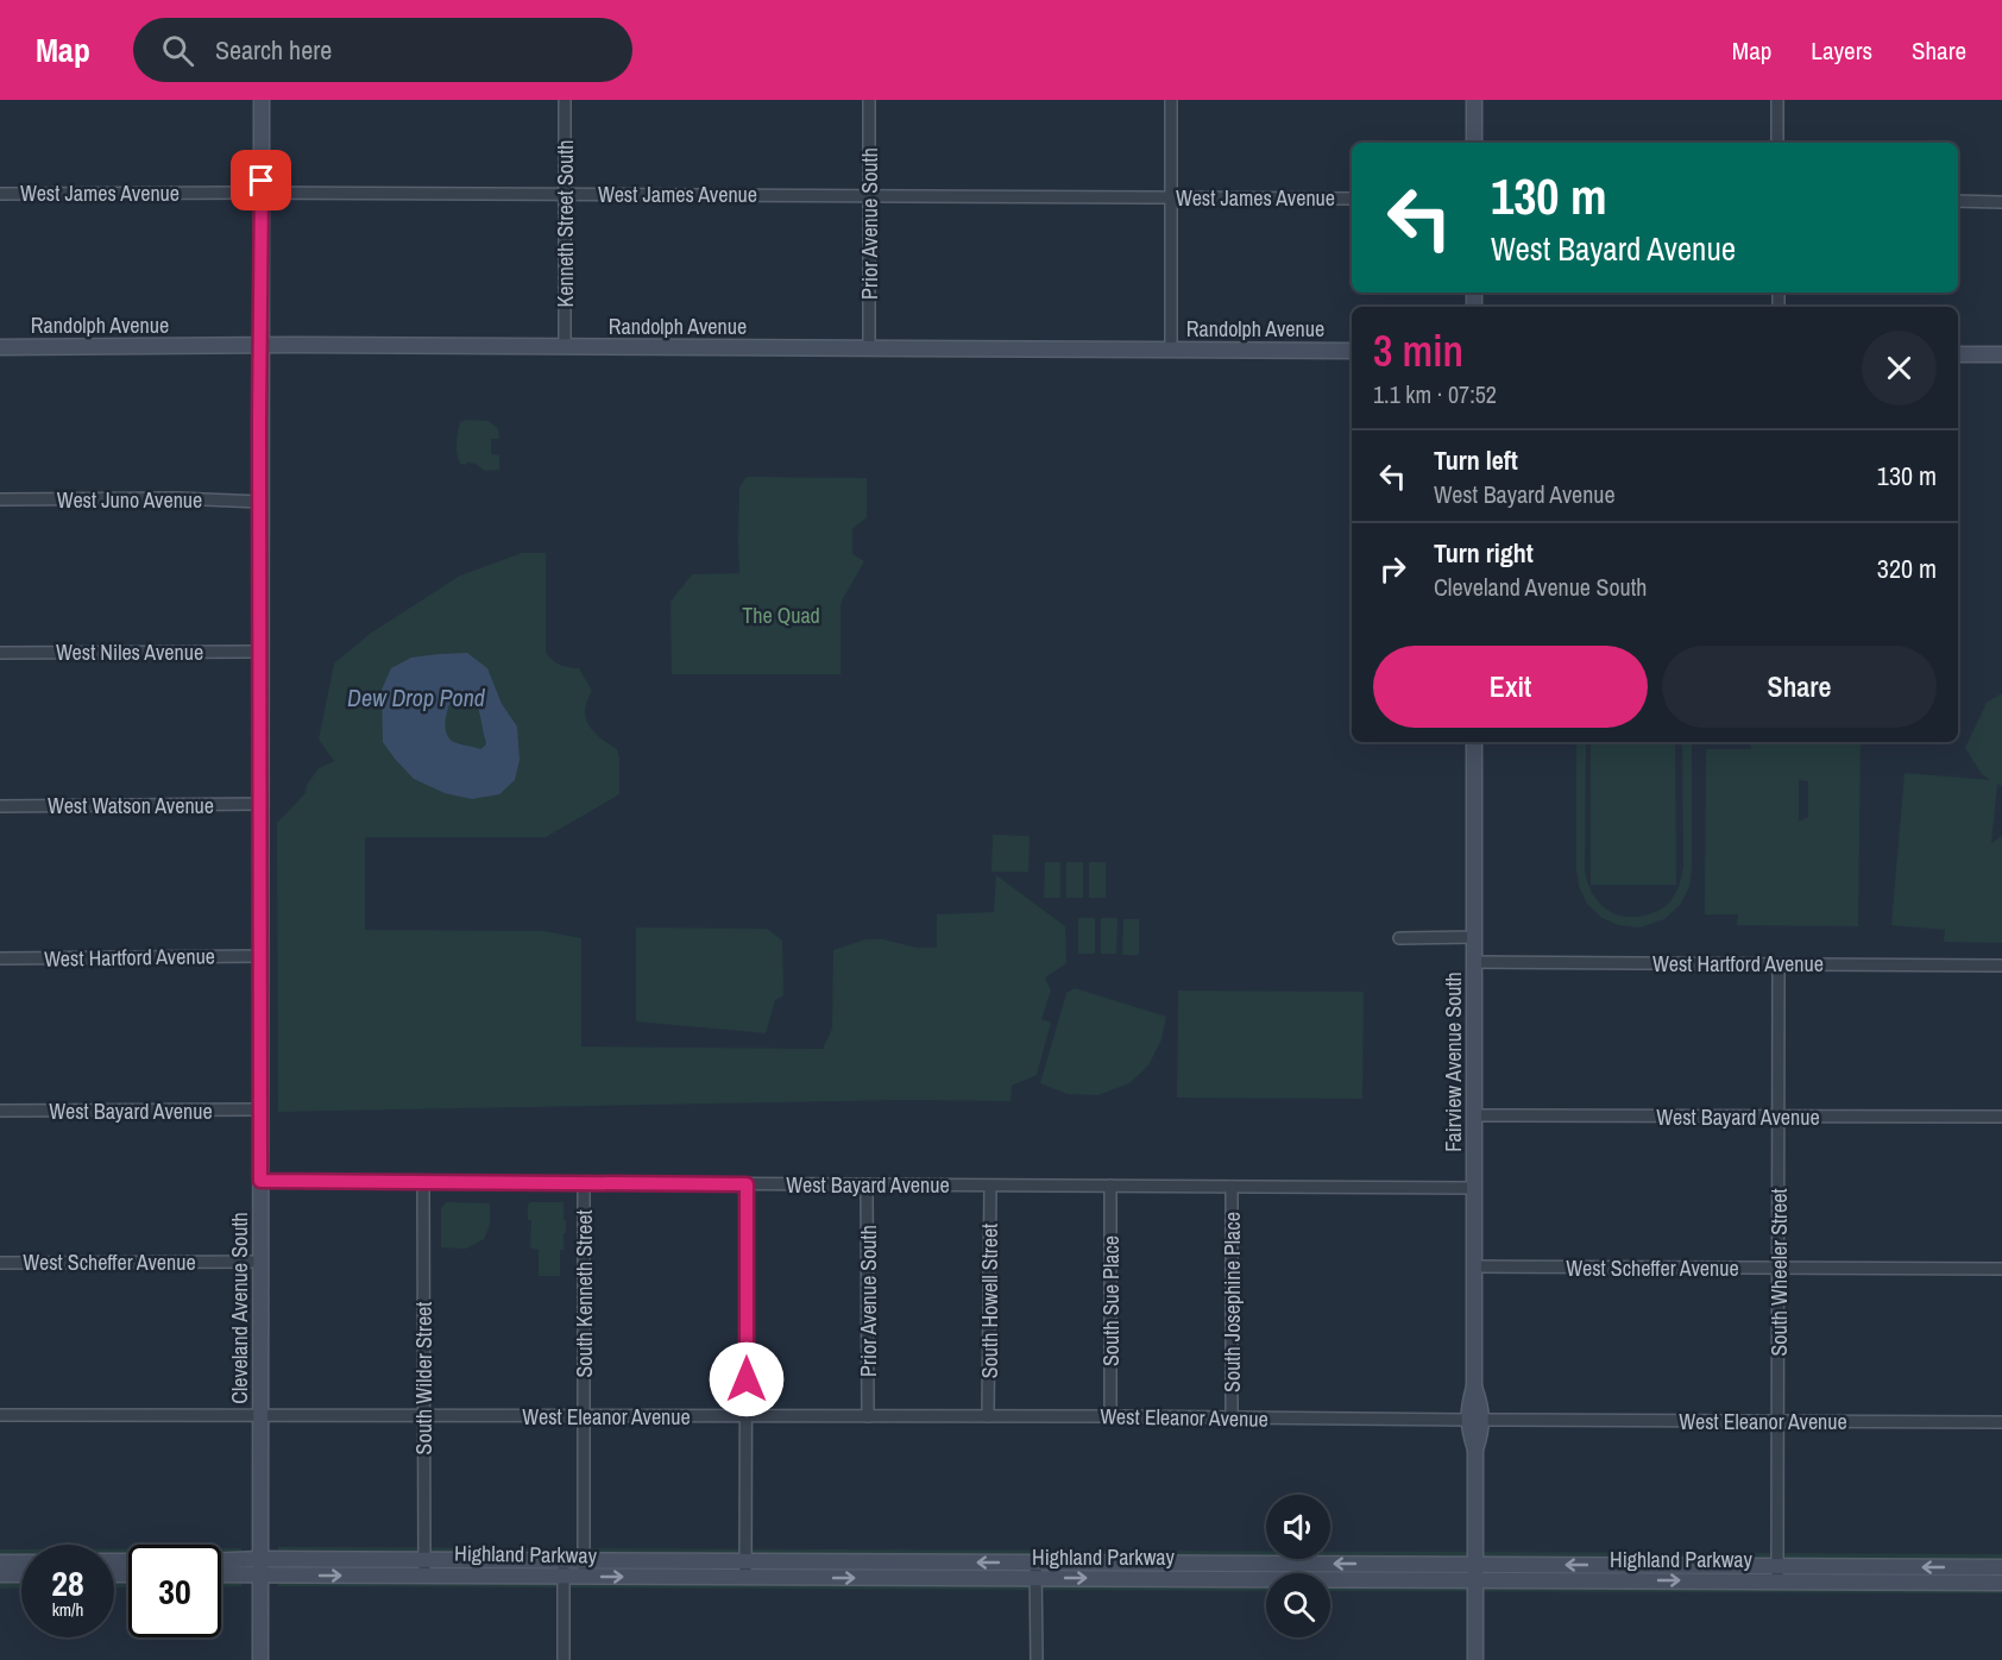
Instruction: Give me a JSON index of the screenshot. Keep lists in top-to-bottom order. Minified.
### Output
{"streets":{"street":["West James Avenue","Kenneth Street South","Prior Avenue South","Randolph Avenue","West Juno Avenue","West Niles Avenue","West Watson Avenue","West Hartford Avenue","Fairview Avenue South","West Bayard Avenue","West Scheffer Avenue","South Wheeler Street","South Kenneth Street","South Howell Street","South Sue Place","South Josephine Place","Cleveland Avenue South","South Wilder Street","West Eleanor Avenue","Highland Parkway"]},"crossings":[["West James Avenue","Kenneth Street South"],["West James Avenue","Prior Avenue South"],["West James Avenue","Cleveland Avenue South"],["Kenneth Street South","Randolph Avenue"],["Prior Avenue South","Randolph Avenue"],["Prior Avenue South","West Bayard Avenue"],["Prior Avenue South","West Eleanor Avenue"],["Randolph Avenue","Cleveland Avenue South"],["West Juno Avenue","Cleveland Avenue South"],["West Niles Avenue","Cleveland Avenue South"],["West Watson Avenue","Cleveland Avenue South"],["West Hartford Avenue","Fairview Avenue South"],["West Hartford Avenue","South Wheeler Street"],["West Hartford Avenue","Cleveland Avenue South"],["Fairview Avenue South","West Bayard Avenue"],["Fairview Avenue South","West Scheffer Avenue"],["Fairview Avenue South","West Eleanor Avenue"],["Fairview Avenue South","Highland Parkway"],["West Bayard Avenue","South Wheeler Street"],["West Bayard Avenue","South Kenneth Street"],["West Bayard Avenue","South Howell Street"],["West Bayard Avenue","South Sue Place"],["West Bayard Avenue","South Josephine Place"],["West Bayard Avenue","Cleveland Avenue South"],["West Bayard Avenue","South Wilder Street"],["West Scheffer Avenue","South Wheeler Street"],["West Scheffer Avenue","Cleveland Avenue South"],["South Wheeler Street","West Eleanor Avenue"],["South Wheeler Street","Highland Parkway"],["South Kenneth Street","West Eleanor Avenue"],["South Kenneth Street","Highland Parkway"],["South Howell Street","West Eleanor Avenue"],["South Sue Place","West Eleanor Avenue"],["South Josephine Place","West Eleanor Avenue"],["Cleveland Avenue South","West Eleanor Avenue"],["Cleveland Avenue South","Highland Parkway"],["South Wilder Street","West Eleanor Avenue"],["South Wilder Street","Highland Parkway"]],"water":["Dew Drop Pond"],"parks":["The Quad"],"page":{"header":"Map","search":"Search here","nav":["Map","Layers","Share"],"turn":["130 m","West Bayard Avenue"],"heading":["3 min","1.1 km · 07:52"],"list":[{"name":"Turn left","note":"West Bayard Avenue","value":"130 m"},{"name":"Turn right","note":"Cleveland Avenue South","value":"320 m"}],"buttons":["Exit","Share"],"speed":"28 km/h","limit":"30"}}
